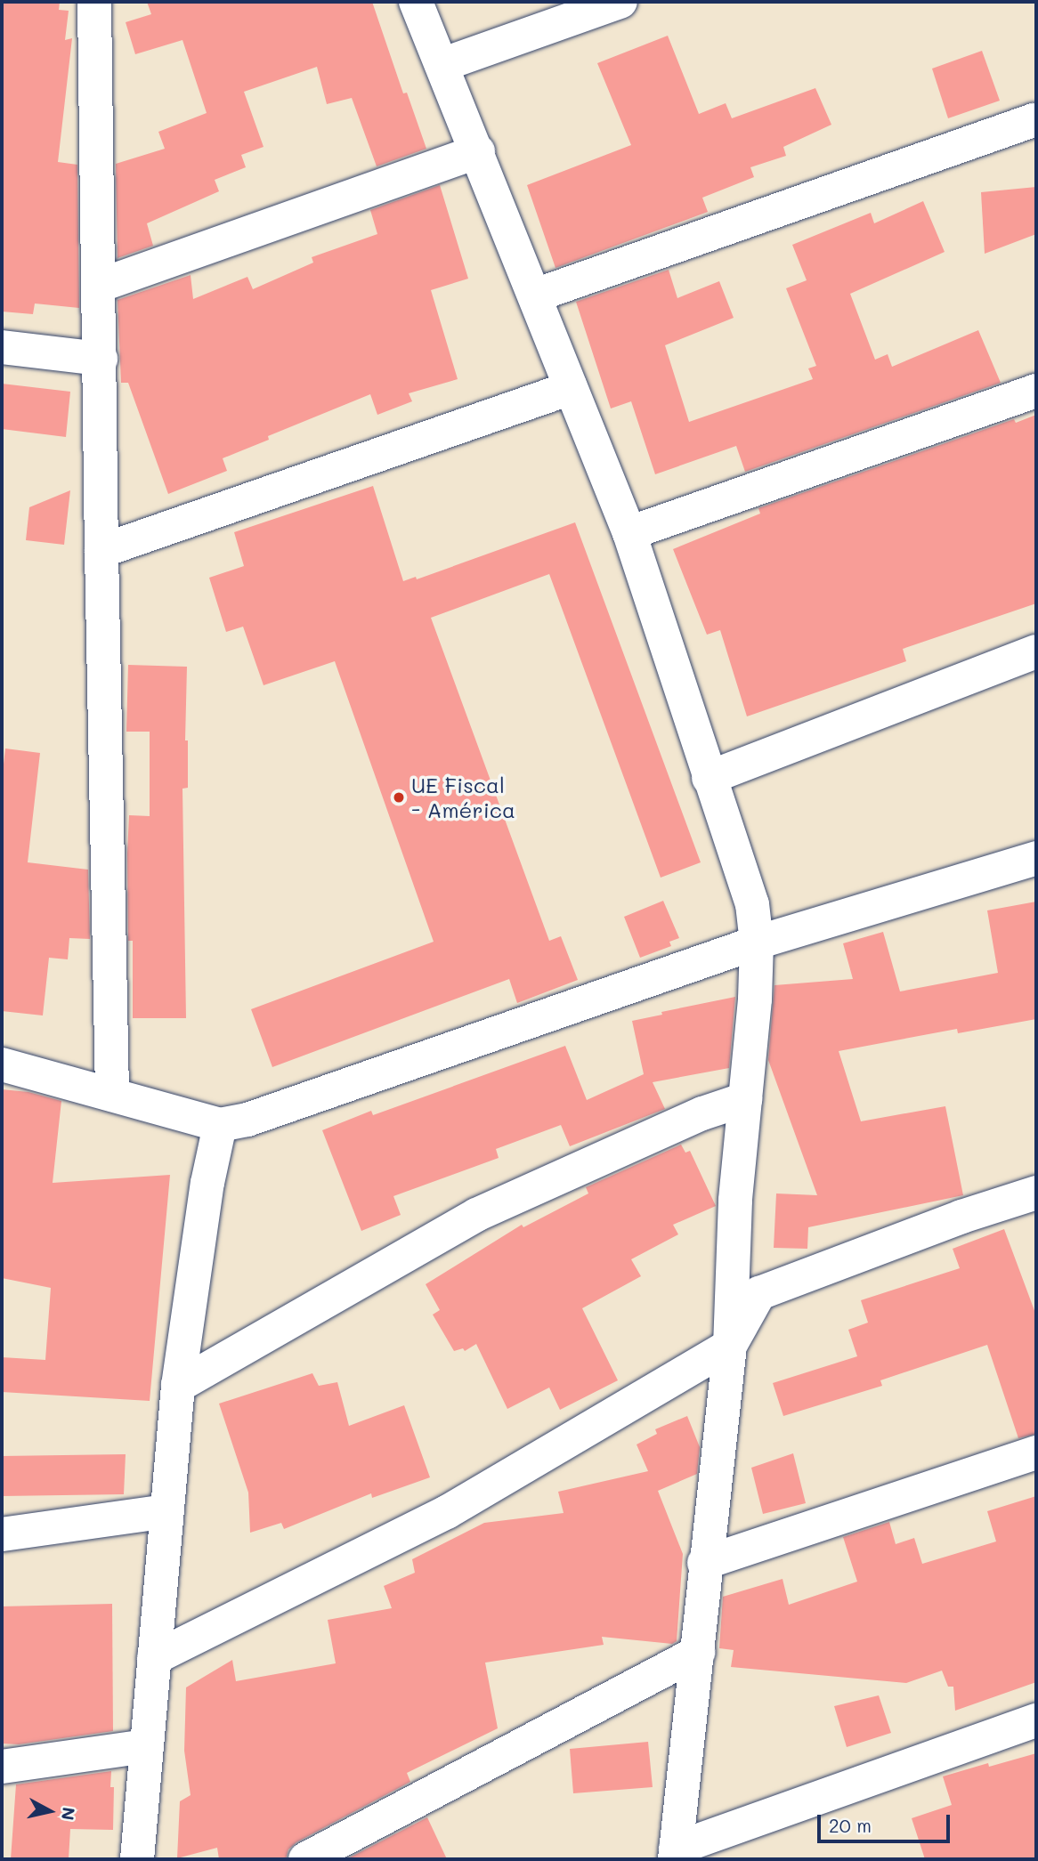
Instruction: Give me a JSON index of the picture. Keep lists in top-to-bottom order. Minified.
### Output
{"places":["UE Fiscal - América"],"scale_bar":"20 m","north":"right"}
